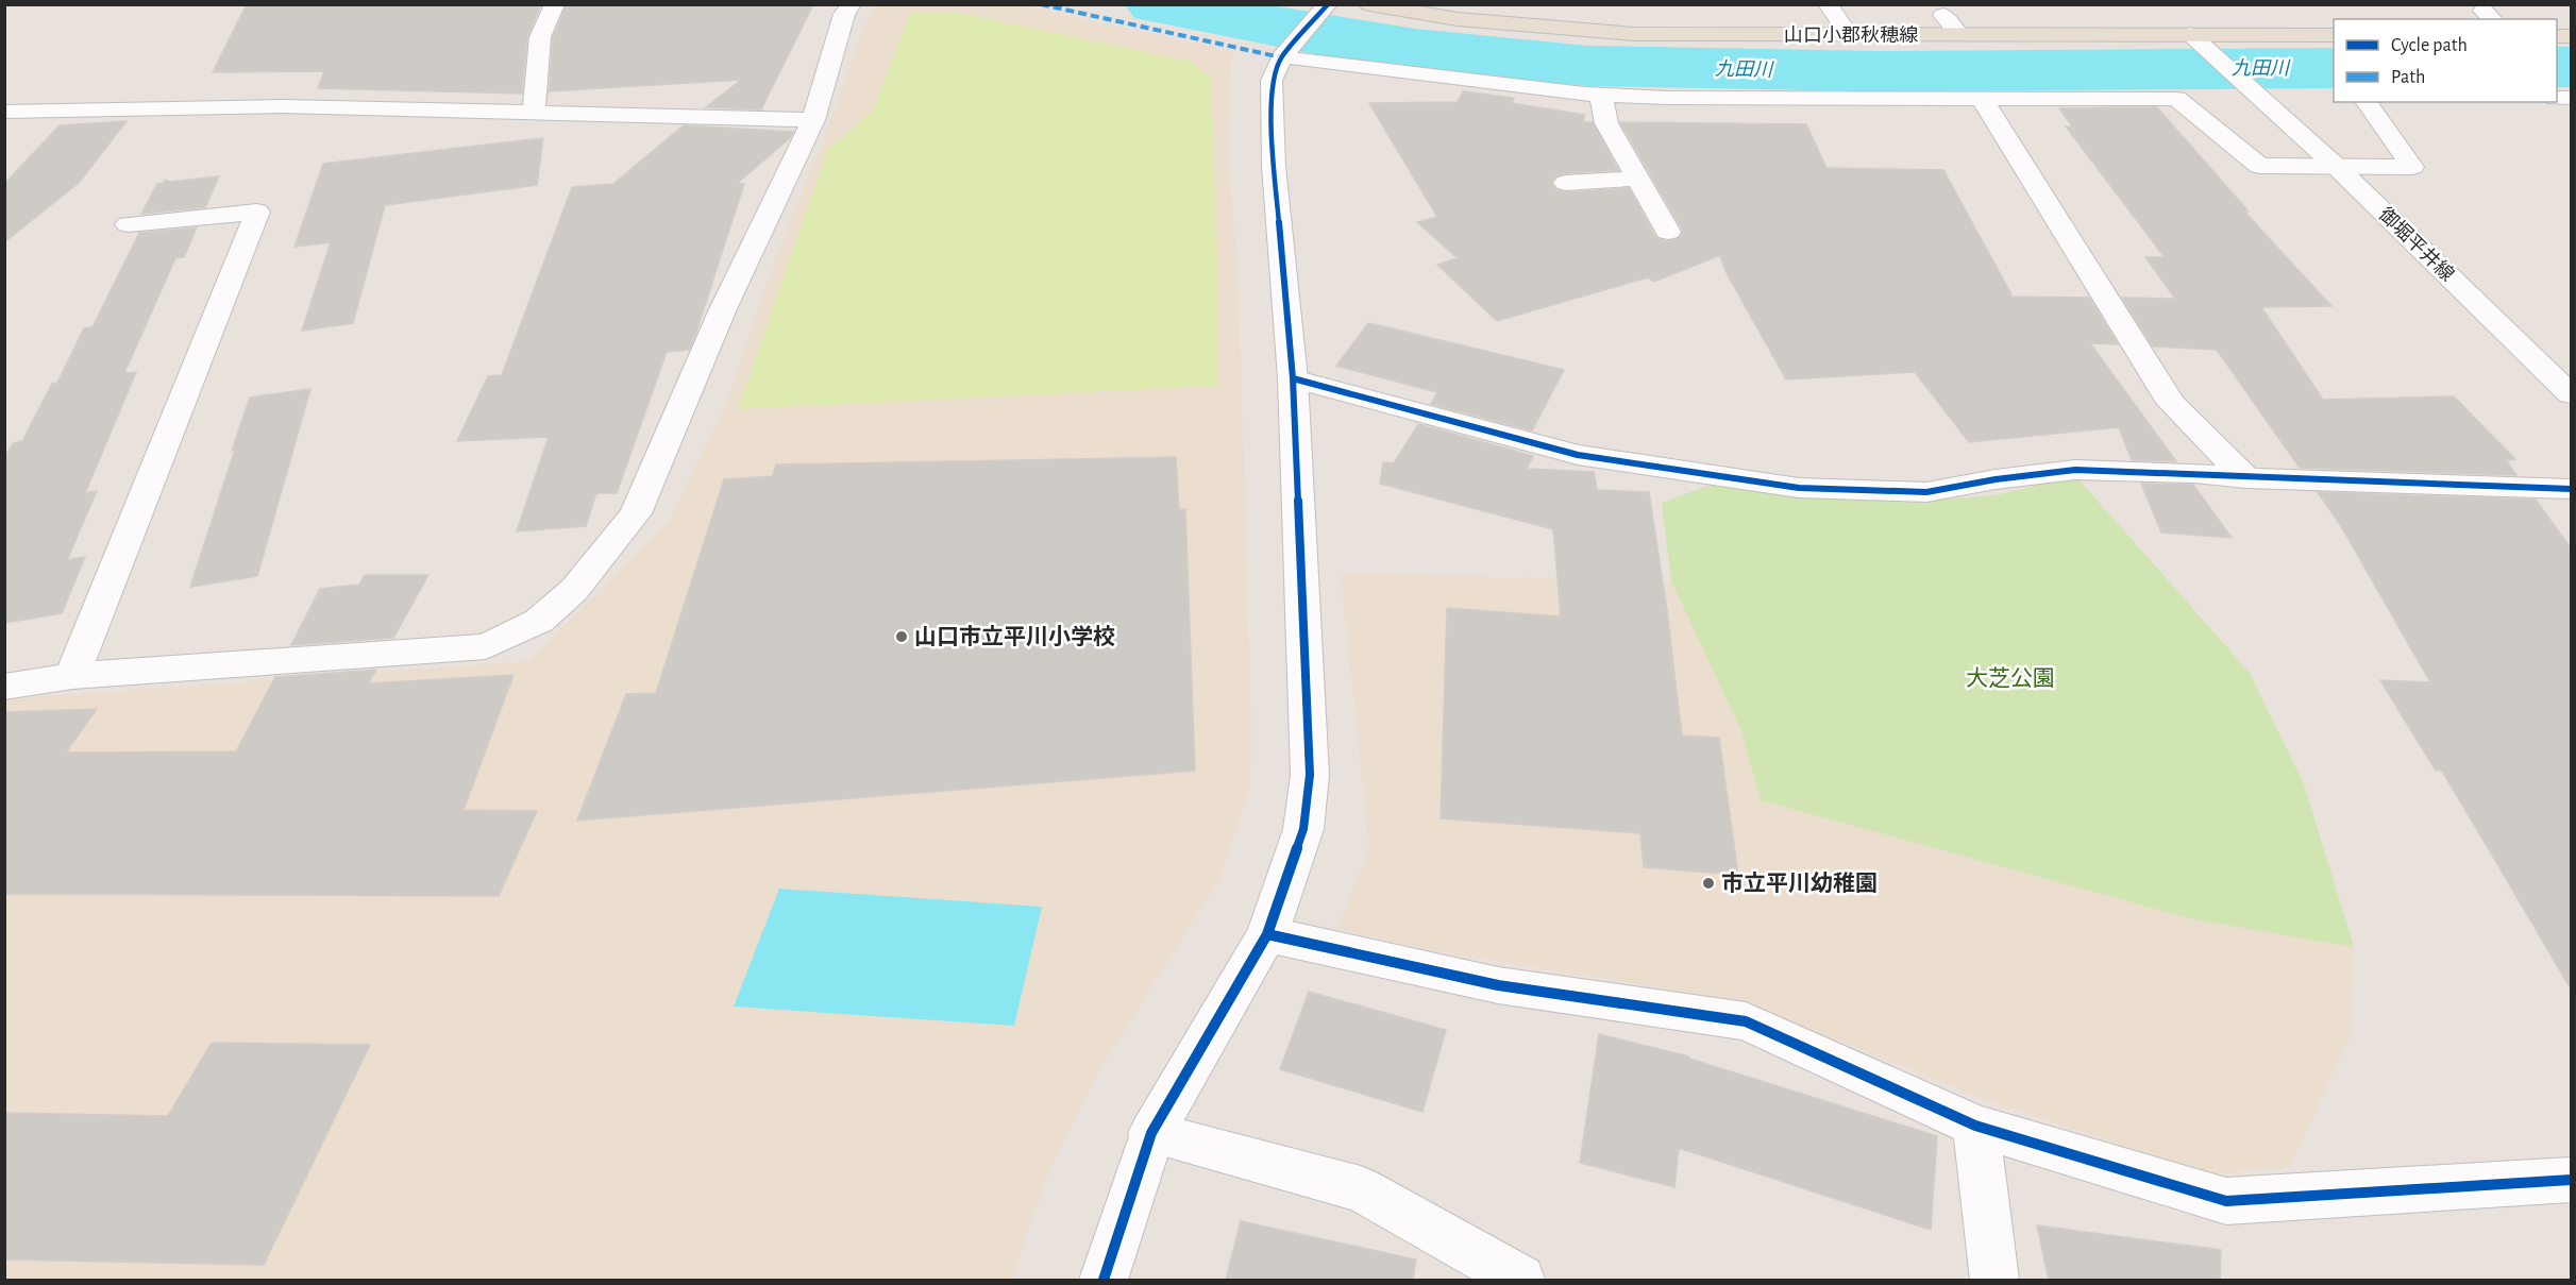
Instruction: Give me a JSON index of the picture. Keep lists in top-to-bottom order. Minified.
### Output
{"streets":{"main road":["山口小郡秋穂線"],"street":["御堀平井線"]},"crossings":[["山口小郡秋穂線","御堀平井線"]],"water":["九田川"],"parks":["大芝公園"],"places":["山口市立平川小学校","市立平川幼稚園"],"legend":["Cycle path","Path"]}
